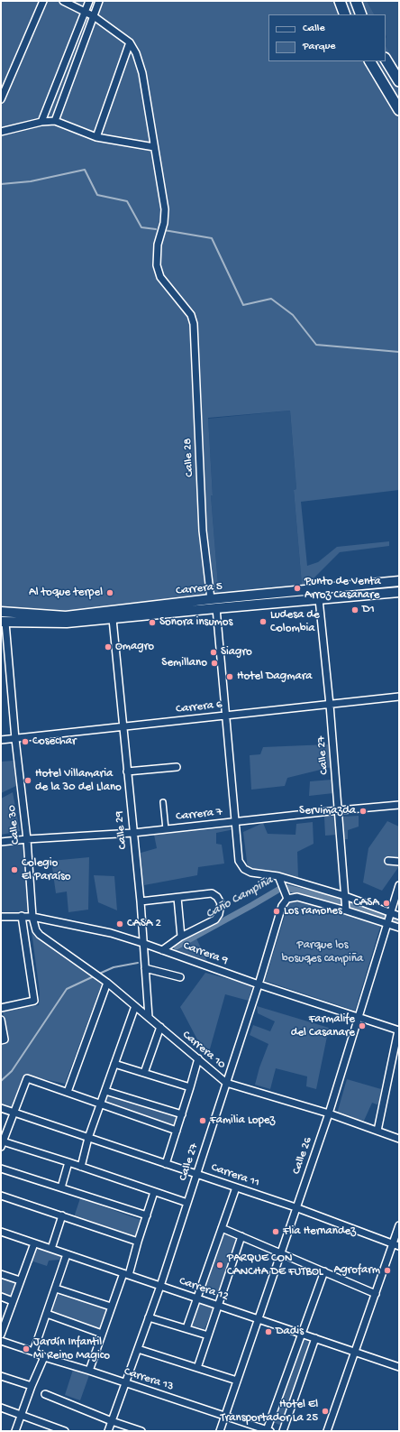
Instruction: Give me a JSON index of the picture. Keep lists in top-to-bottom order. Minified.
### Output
{"streets":{"main road":["Carrera 5"],"street":["Calle 28","Carrera 6","Calle 27","Carrera 7","Calle 30","Calle 29","Carrera 9","Carrera 10","Calle 26","Carrera 11","Carrera 12","Carrera 13"]},"crossings":[["Calle 28","Carrera 5"],["Carrera 5","Calle 27"],["Carrera 5","Calle 30"],["Carrera 5","Calle 29"],["Carrera 6","Calle 27"],["Carrera 6","Calle 30"],["Carrera 6","Calle 29"],["Calle 27","Carrera 7"],["Calle 27","Carrera 9"],["Calle 27","Carrera 10"],["Calle 27","Carrera 11"],["Calle 27","Carrera 12"],["Calle 27","Carrera 13"],["Carrera 7","Calle 30"],["Carrera 7","Calle 29"],["Calle 30","Carrera 9"],["Calle 30","Carrera 10"],["Calle 29","Carrera 9"],["Calle 29","Carrera 10"],["Carrera 9","Carrera 10"],["Carrera 9","Calle 26"],["Carrera 10","Calle 26"],["Calle 26","Carrera 11"],["Calle 26","Carrera 12"],["Calle 26","Carrera 13"]],"water":["Caño Campiña"],"parks":["Parque los bosuqes campiña"],"places":["Punto de Venta Arroz Casanare","Al toque terpel","D1","Ludesa de Colombia","Sonora insumos","Omagro","Siagro","Semillano","Hotel Dagmara","Cosechar","Hotel Villamaria de la 30 del Llano","Servimazda","Colegio El Paraíso","CASA","Los ramones","CASA 2","Farmalife del Casanare","Familia Lopez","Flia Hernandez","PARQUE CON CANCHA DE FUTBOL","Agrofarm","Dadis","Jardín Infantil Mi Reino Magico","Hotel El Transportador La 25"],"legend":["Calle","Parque"]}
